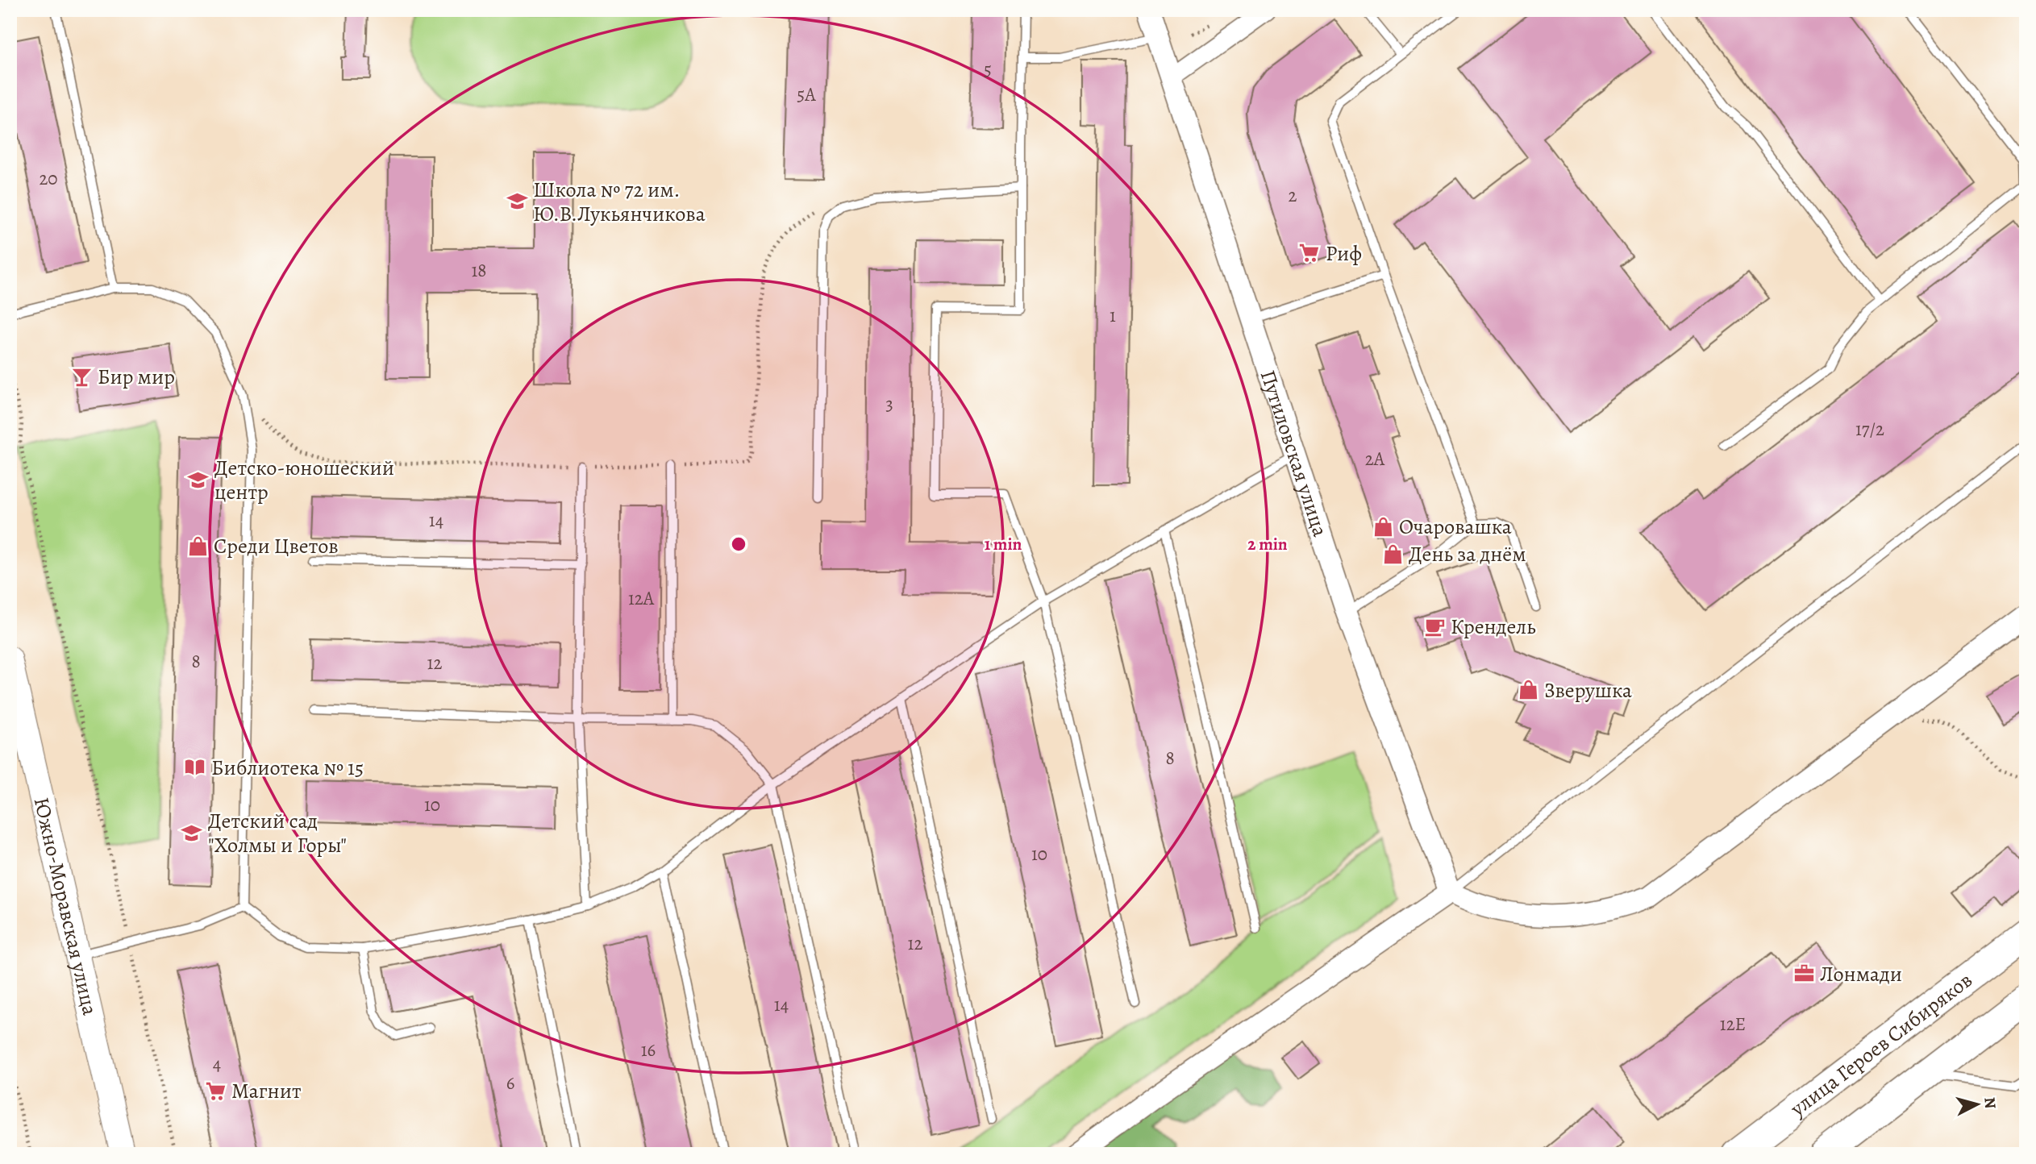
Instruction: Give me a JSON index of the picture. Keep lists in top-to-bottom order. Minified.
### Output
{"streets":{"highway":["улица Героев Сибиряков"],"main road":["Южно-Моравская улица"],"street":["Путиловская улица"]},"places":{"school or university":["Школа № 72 им. Ю.В.Лукьянчикова","Детско-юношеский центр","Детский сад \"Холмы и Горы\""],"supermarket":["Риф","Магнит"],"bar":["Бир мир"],"shop":["Очаровашка","Среди Цветов","День за днём","Зверушка"],"cafe":["Крендель"],"library":["Библиотека № 15"],"office":["Лонмади"]},"house_numbers":["5","5А","20","2","18","1","3","17/2","2А","14","12А","8","12","8","10","10","12","14","12Е","16","4","6"],"north":"right","rings":["1 min","2 min"]}
